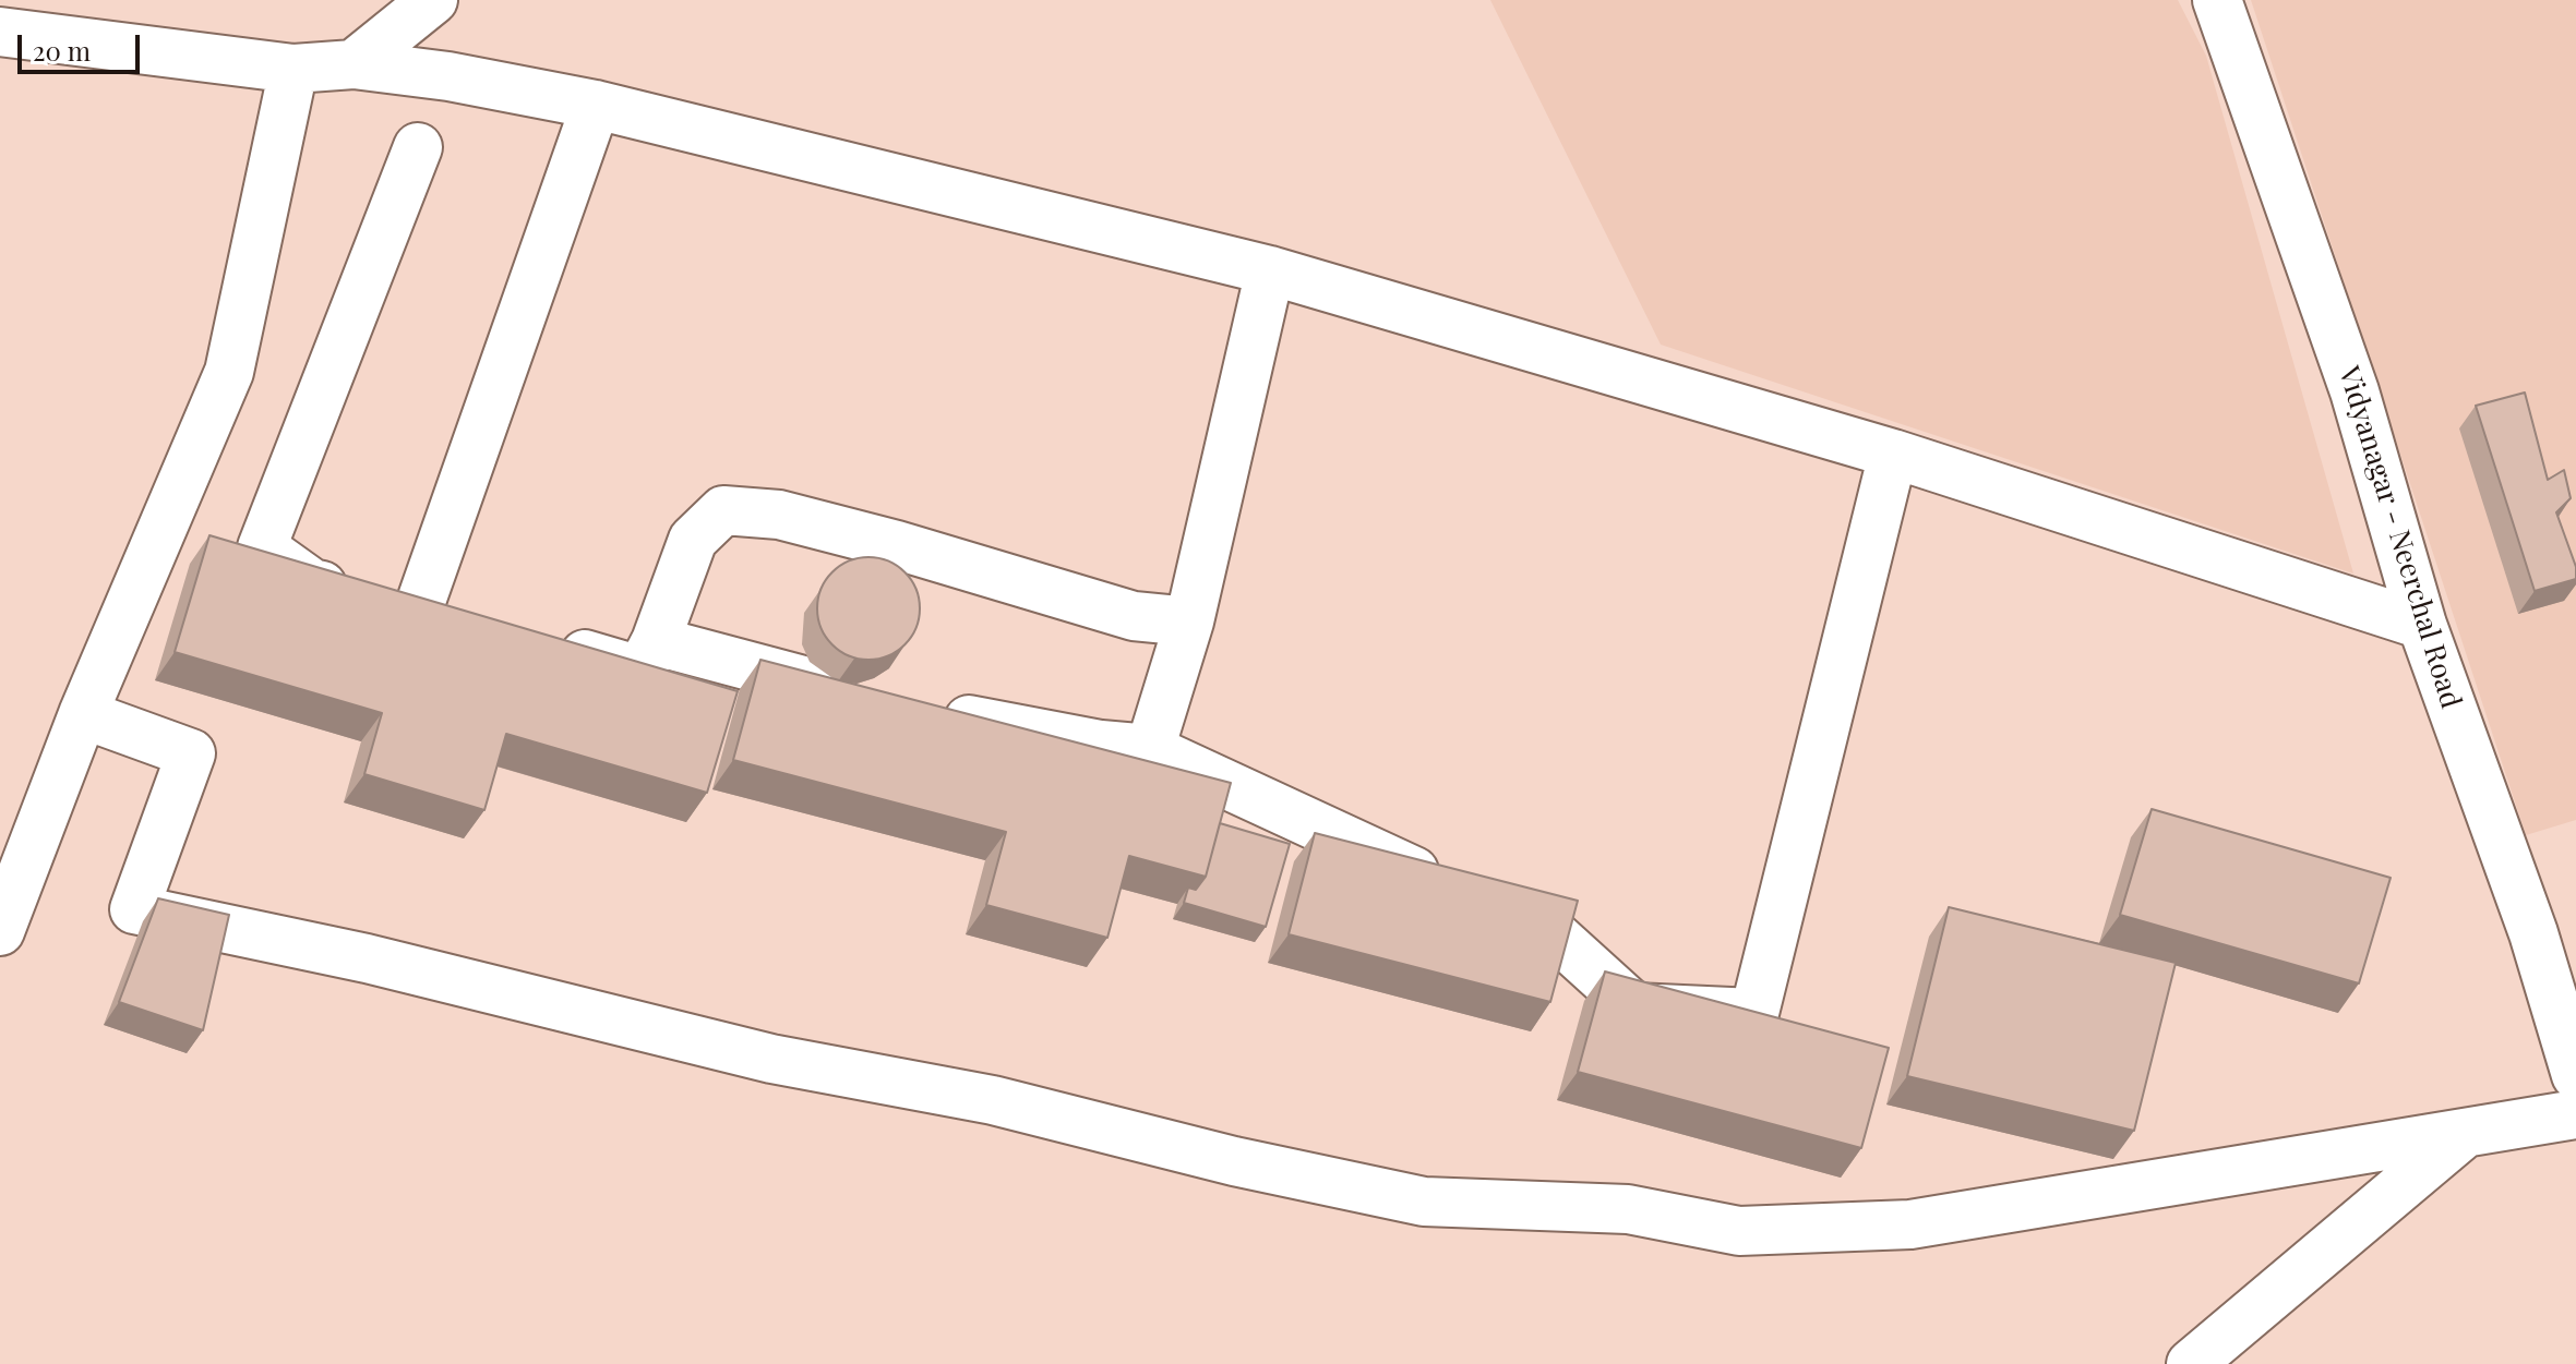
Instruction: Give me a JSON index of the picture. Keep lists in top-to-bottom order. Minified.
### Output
{"streets":{"street":["Vidyanagar - Neerchal Road"]},"scale_bar":"20 m"}
